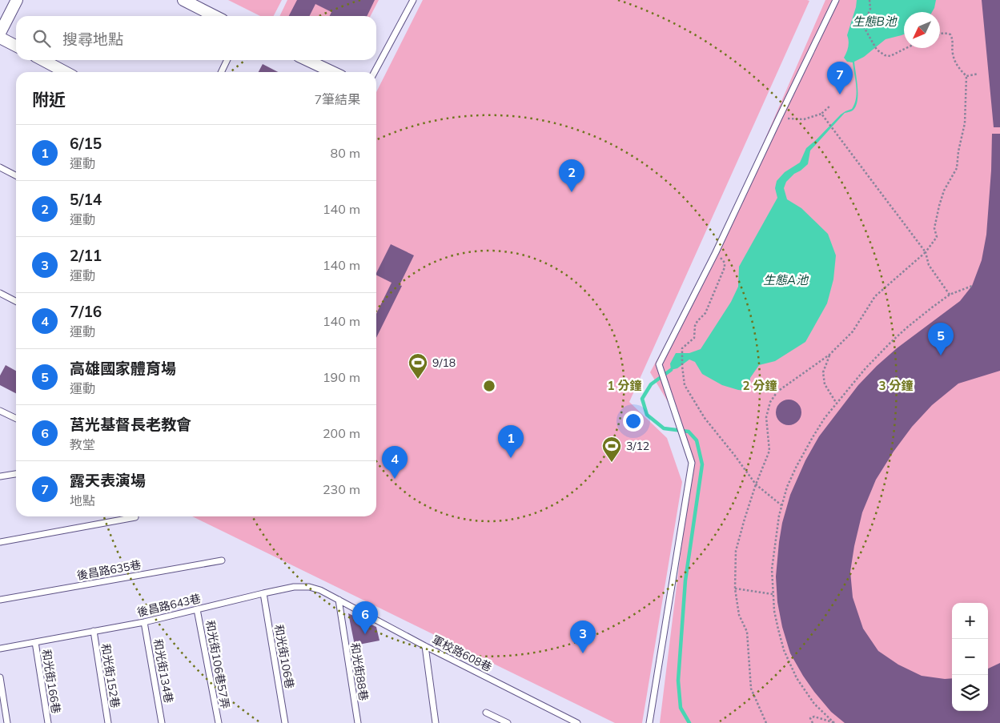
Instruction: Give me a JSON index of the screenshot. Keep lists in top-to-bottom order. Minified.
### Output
{"streets":{"lane":["後昌路635巷","後昌路643巷","軍校路608巷","和光街106巷","和光街106巷57弄","和光街134巷","和光街88巷","和光街152巷","和光街166巷"]},"crossings":[["後昌路643巷","軍校路608巷"],["後昌路643巷","和光街106巷"],["後昌路643巷","和光街106巷57弄"],["後昌路643巷","和光街134巷"],["後昌路643巷","和光街88巷"],["後昌路643巷","和光街152巷"],["後昌路643巷","和光街166巷"],["軍校路608巷","和光街88巷"]],"water":["生態B池","生態A池"],"places":{"sports":["9/18","3/12"]},"north":"bottom left","page":{"search":"搜尋地點","pins":["7","2","5","1","4","6","3"],"heading":["附近","7筆結果"],"list":[{"mark":"1","name":"6/15","note":"運動","value":"80 m"},{"mark":"2","name":"5/14","note":"運動","value":"140 m"},{"mark":"3","name":"2/11","note":"運動","value":"140 m"},{"mark":"4","name":"7/16","note":"運動","value":"140 m"},{"mark":"5","name":"高雄國家體育場","note":"運動","value":"190 m"},{"mark":"6","name":"莒光基督長老教會","note":"教堂","value":"200 m"},{"mark":"7","name":"露天表演場","note":"地點","value":"230 m"}],"map_buttons":["+","−"]},"rings":["1 分鐘","2 分鐘","3 分鐘"]}
